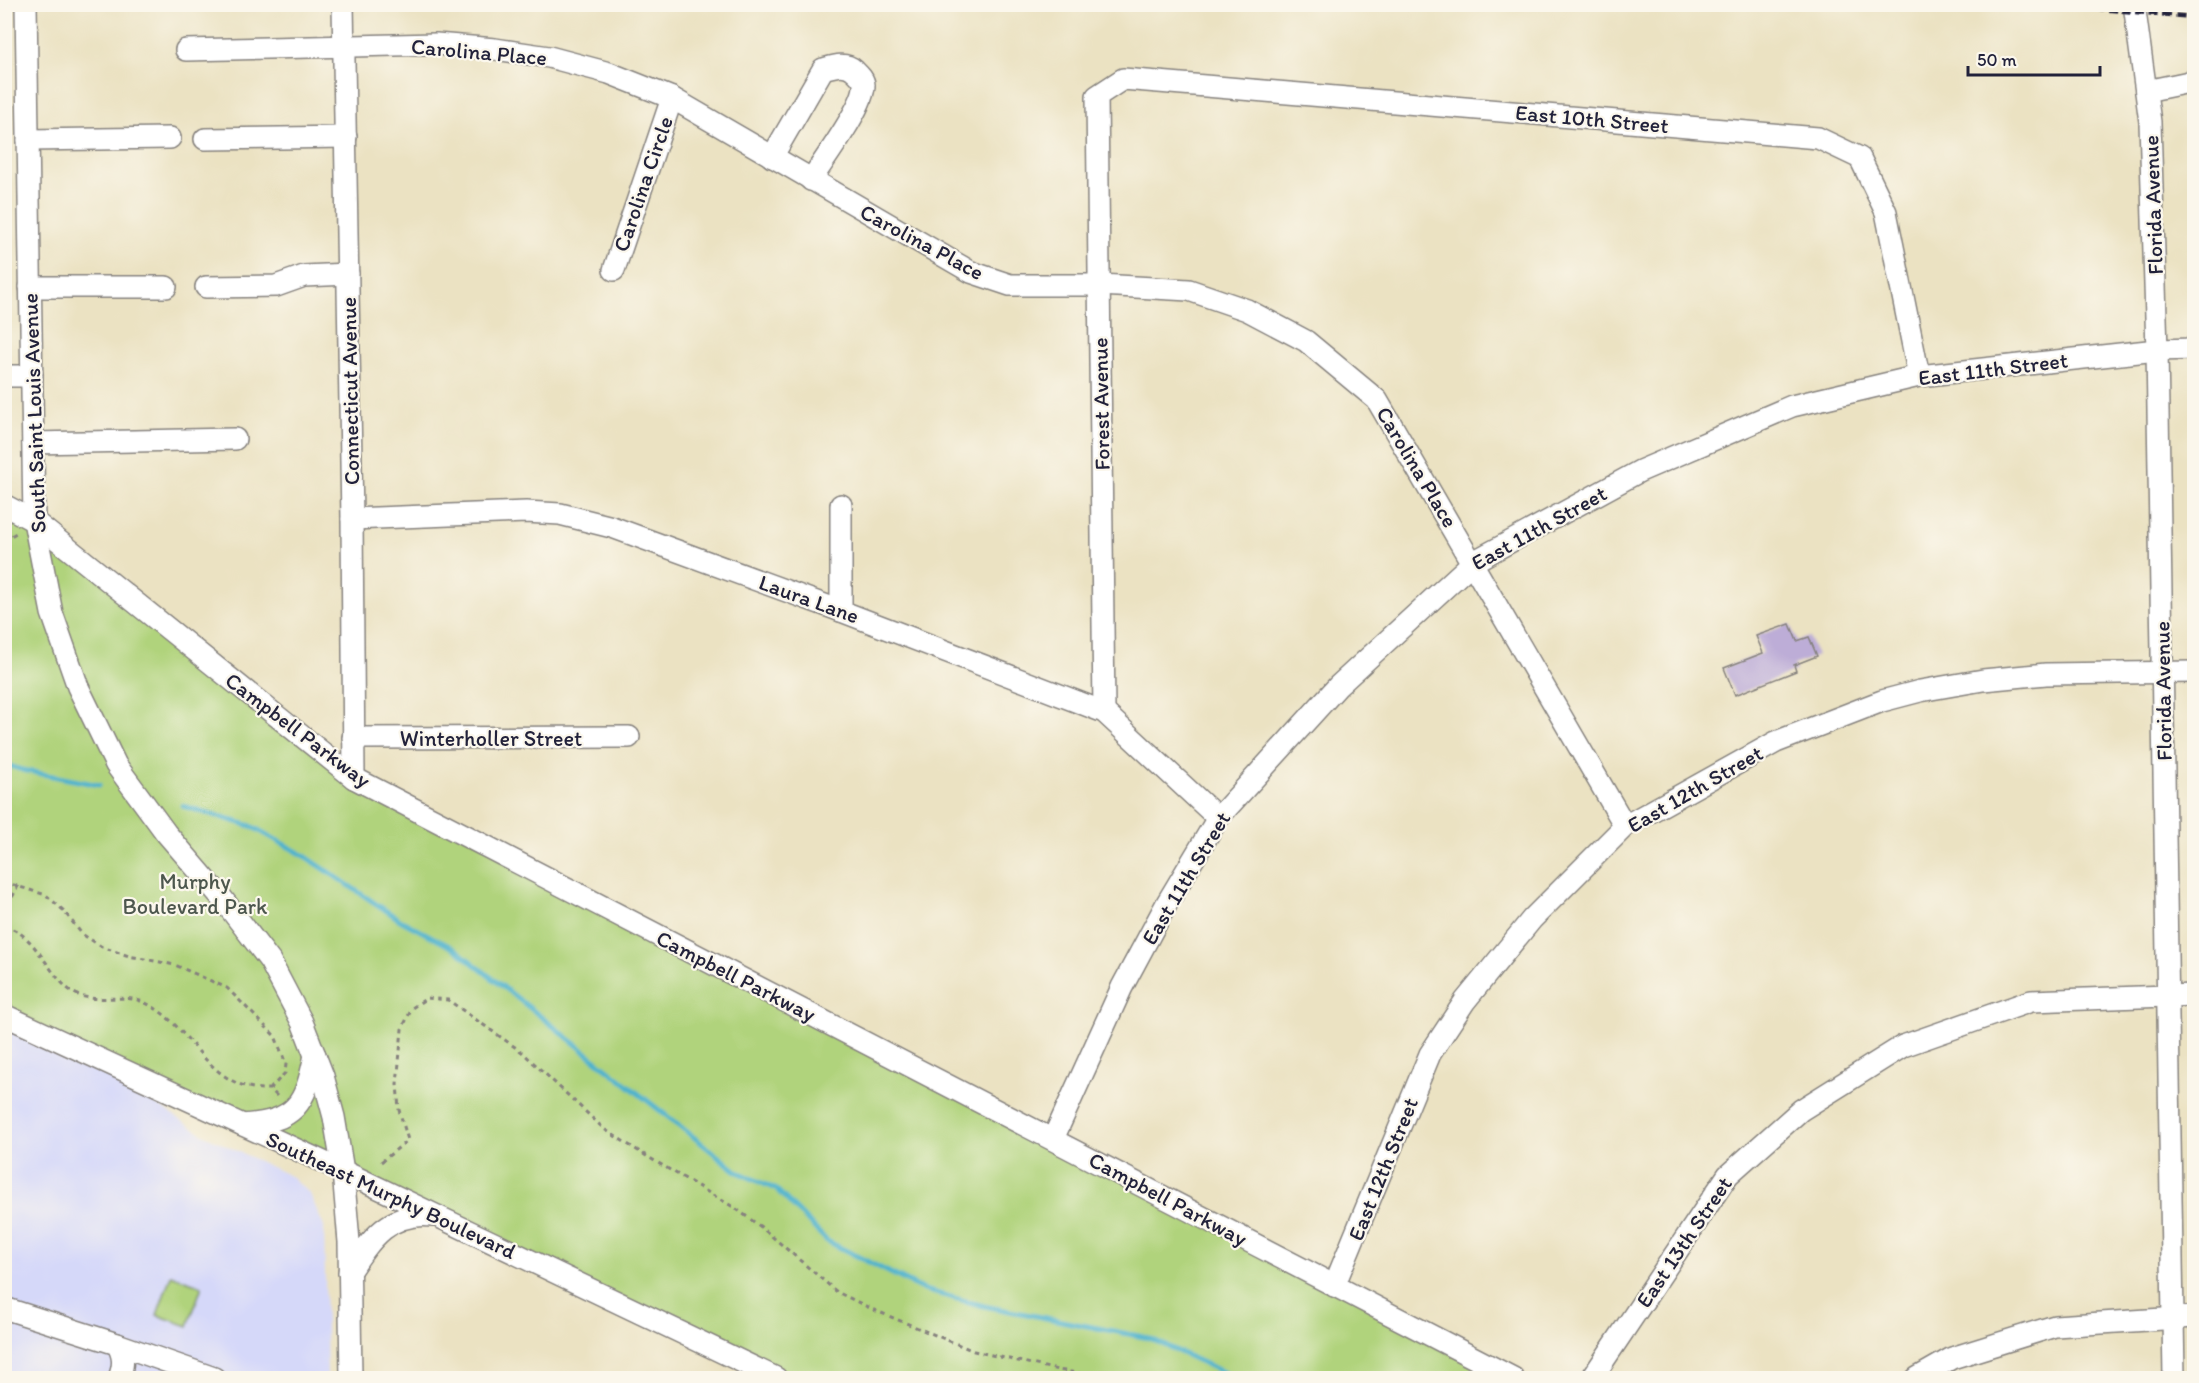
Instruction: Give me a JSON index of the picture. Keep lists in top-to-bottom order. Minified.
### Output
{"streets":{"street":["Carolina Place","East 10th Street","Carolina Circle","Florida Avenue","East 11th Street","Connecticut Avenue","Forest Avenue","South Saint Louis Avenue","Laura Lane","Campbell Parkway","Winterholler Street","East 12th Street","Southeast Murphy Boulevard","East 13th Street"]},"crossings":[["Carolina Place","Carolina Circle"],["Carolina Place","East 11th Street"],["Carolina Place","Connecticut Avenue"],["Carolina Place","Forest Avenue"],["Carolina Place","East 12th Street"],["East 10th Street","East 11th Street"],["East 10th Street","Forest Avenue"],["Florida Avenue","East 11th Street"],["Florida Avenue","East 12th Street"],["Florida Avenue","East 13th Street"],["East 11th Street","Laura Lane"],["East 11th Street","Campbell Parkway"],["Connecticut Avenue","Laura Lane"],["Connecticut Avenue","Campbell Parkway"],["Connecticut Avenue","Winterholler Street"],["Forest Avenue","Laura Lane"],["South Saint Louis Avenue","Campbell Parkway"],["South Saint Louis Avenue","Southeast Murphy Boulevard"],["Campbell Parkway","East 12th Street"]],"parks":["Murphy Boulevard Park"],"scale_bar":"50 m"}
